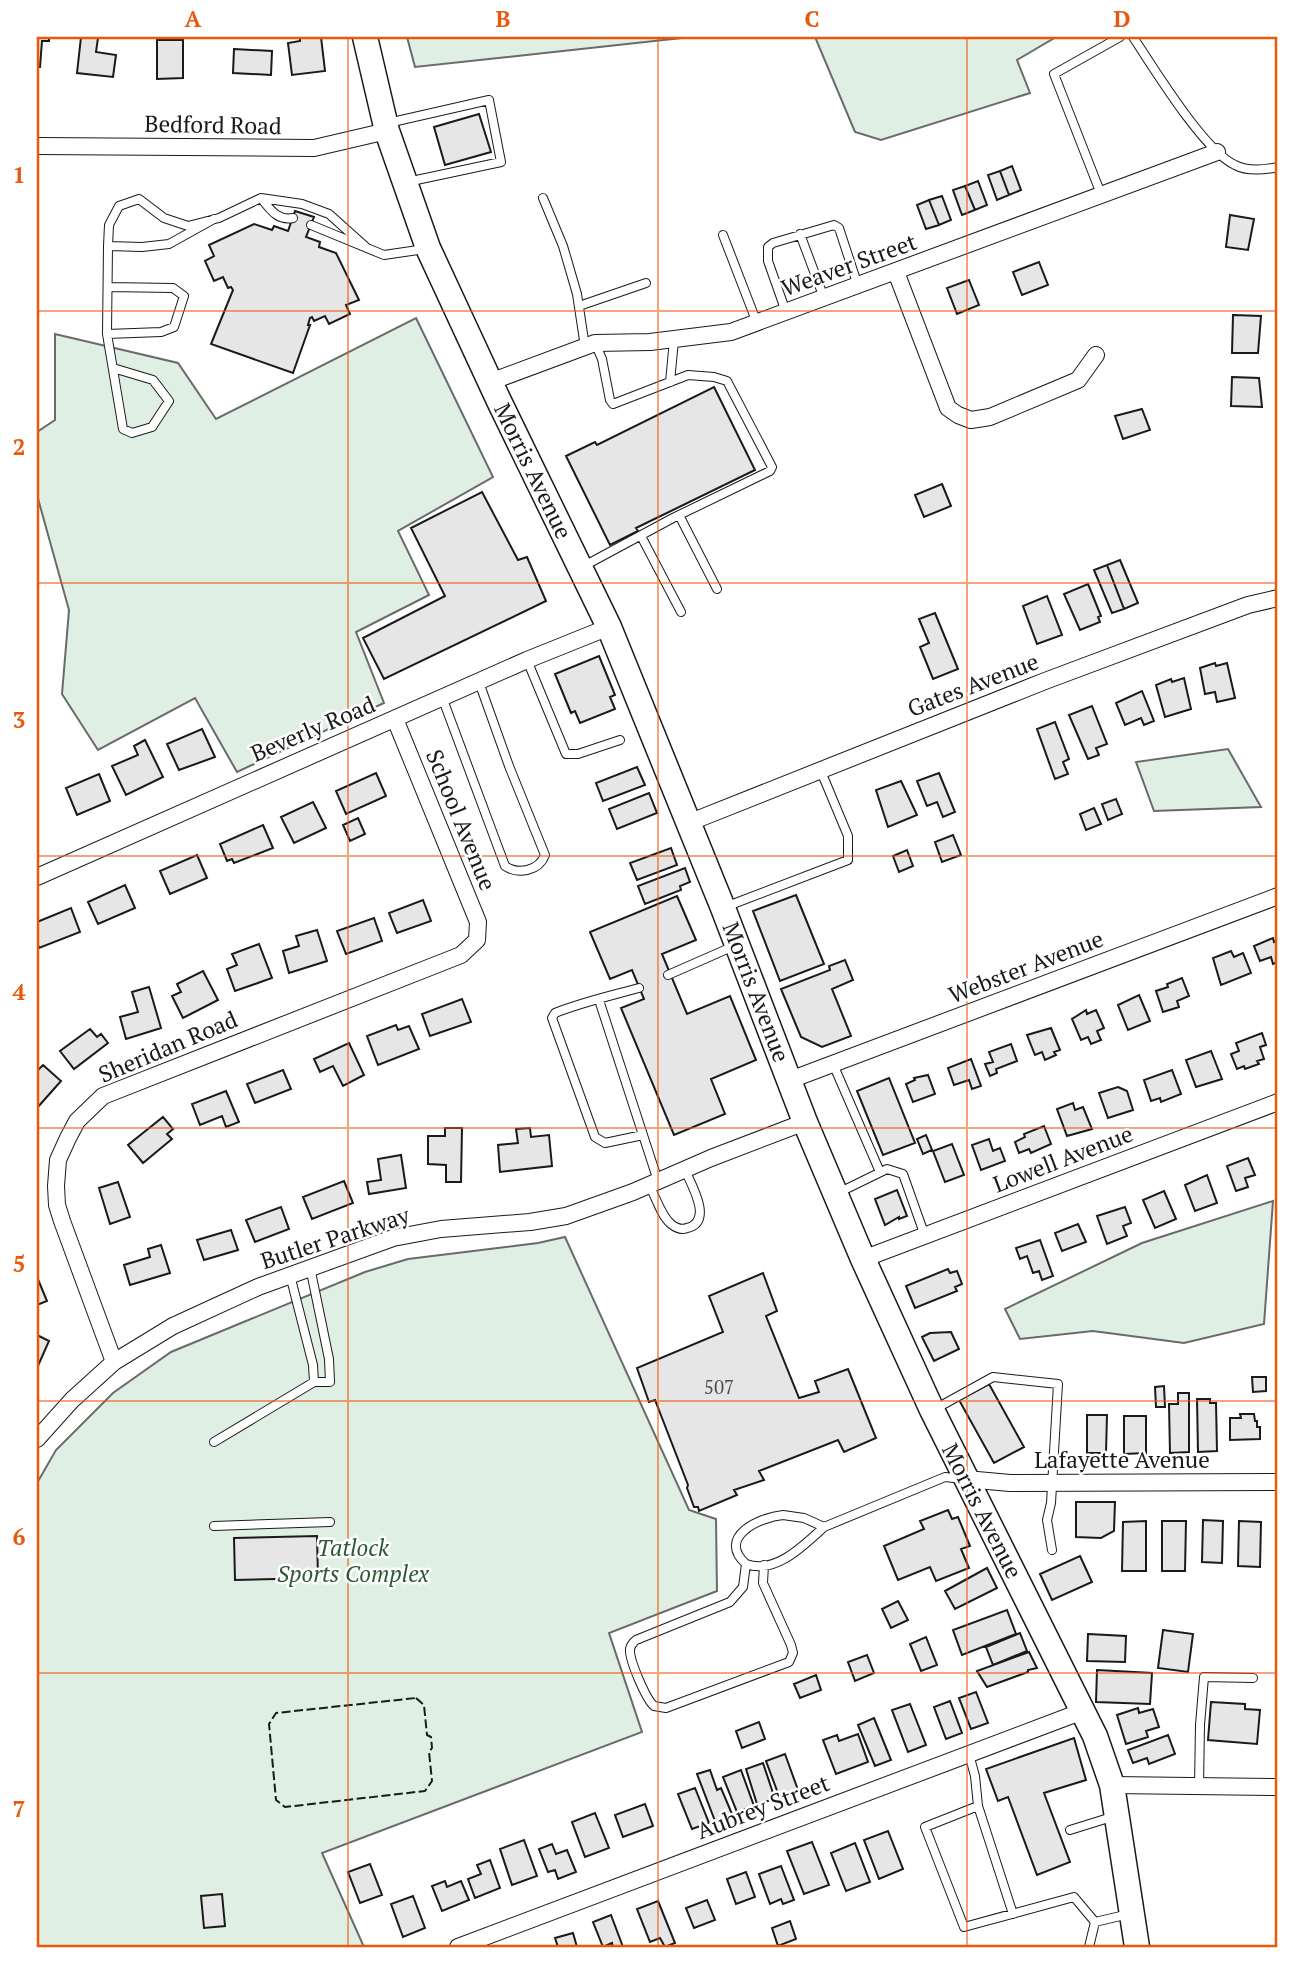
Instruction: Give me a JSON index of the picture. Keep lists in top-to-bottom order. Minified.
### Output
{"streets":{"main road":["Morris Avenue"],"street":["Bedford Road","Weaver Street","Gates Avenue","Beverly Road","School Avenue","Webster Avenue","Sheridan Road","Lowell Avenue","Butler Parkway","Lafayette Avenue","Aubrey Street"]},"crossings":[["Bedford Road","Morris Avenue"],["Weaver Street","Morris Avenue"],["Morris Avenue","Gates Avenue"],["Morris Avenue","Beverly Road"],["Morris Avenue","Webster Avenue"],["Morris Avenue","Lowell Avenue"],["Morris Avenue","Butler Parkway"],["Morris Avenue","Lafayette Avenue"],["Morris Avenue","Aubrey Street"],["Beverly Road","School Avenue"],["School Avenue","Sheridan Road"],["Sheridan Road","Butler Parkway"]],"parks":["Tatlock Sports Complex"],"house_numbers":["507"],"grid":{"columns":["A","B","C","D"],"rows":["1","2","3","4","5","6","7"]}}
